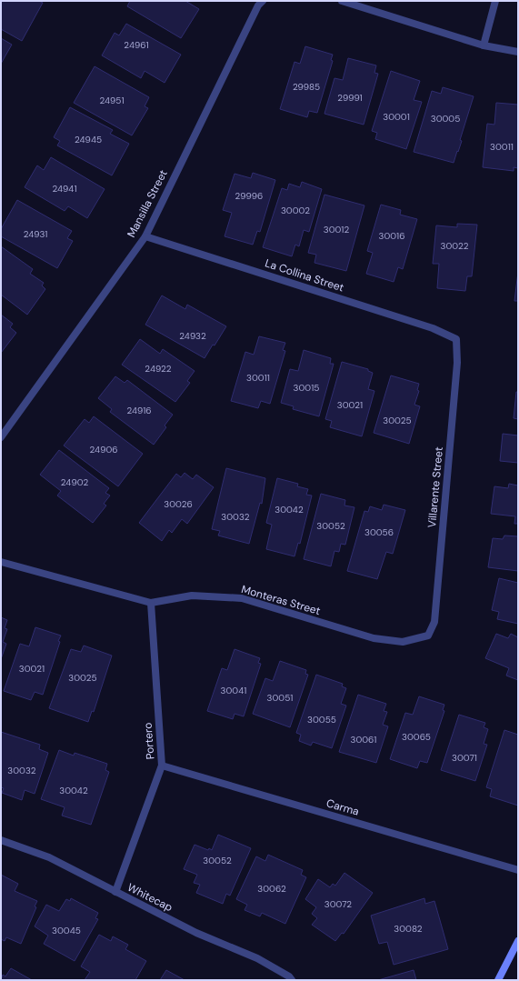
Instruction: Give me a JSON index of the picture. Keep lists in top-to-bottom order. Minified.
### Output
{"streets":{"street":["Mansilla Street","La Collina Street","Villarente Street","Monteras Street","Portero","Carma","Whitecap"]},"crossings":[["Mansilla Street","La Collina Street"],["La Collina Street","Villarente Street"],["Villarente Street","Monteras Street"],["Monteras Street","Portero"],["Portero","Carma"],["Portero","Whitecap"]],"house_numbers":["24961","29985","29991","24951","30001","30005","24945","30011","24941","29996","30002","30012","24931","30016","30022","24932","24922","30011","30015","30021","24916","30025","24906","24902","30026","30042","30032","30052","30056","30021","30025","30041","30051","30055","30065","30061","30071","30032","30042","30052","30062","30072","30082","30045"]}
